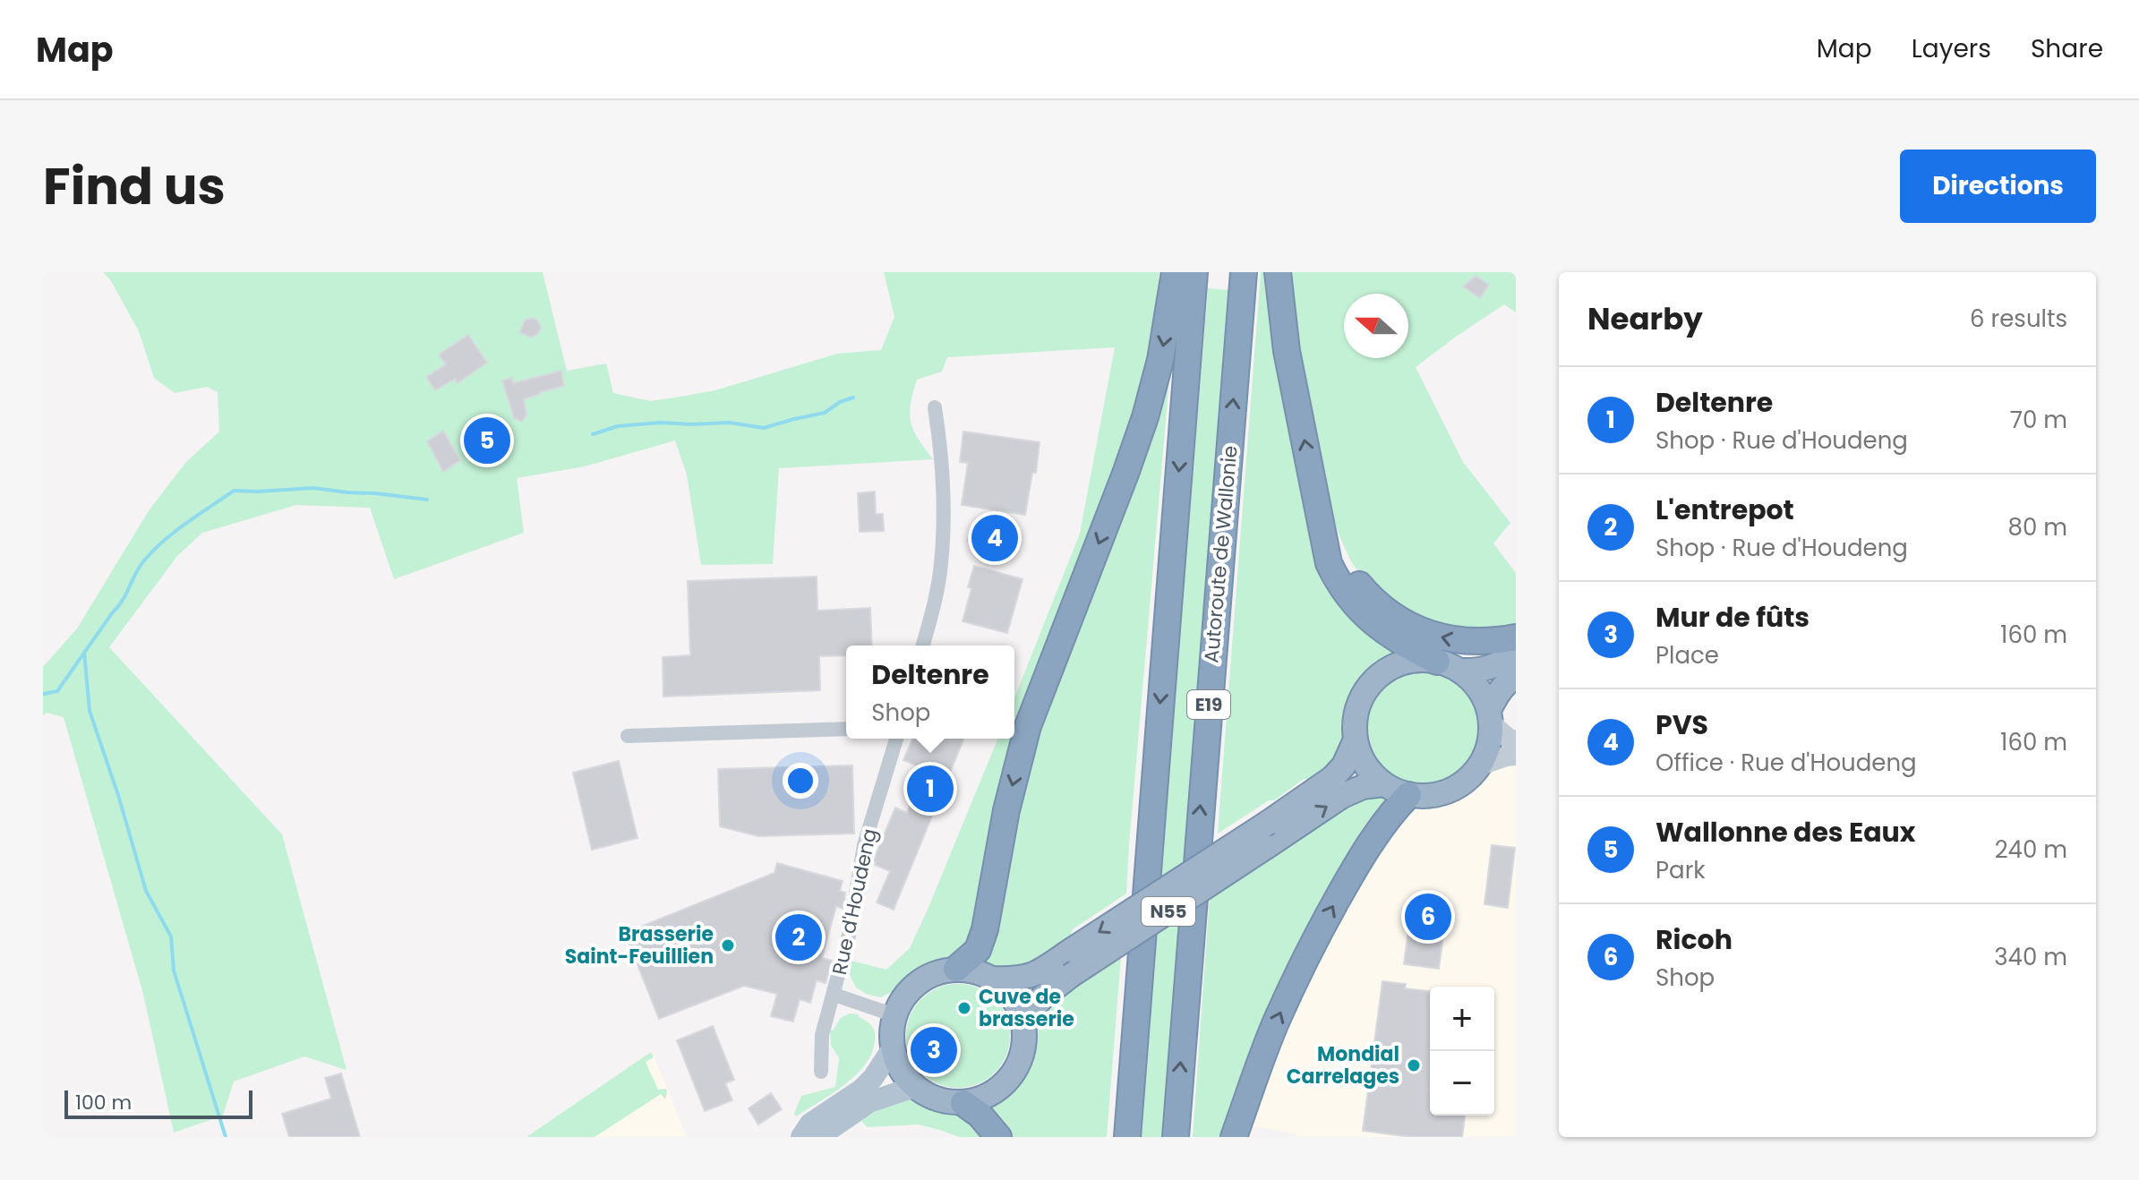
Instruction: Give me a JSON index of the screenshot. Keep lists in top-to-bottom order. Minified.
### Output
{"streets":{"highway":["Autoroute de Wallonie","E19","N55"],"street":["Rue d'Houdeng"]},"places":["Brasserie Saint-Feuillien","Cuve de brasserie","Mondial Carrelages"],"scale_bar":"100 m","north":"left","page":{"header":"Map","nav":["Map","Layers","Share"],"title":"Find us","buttons":"Directions","heading":["Nearby","6 results"],"list":[{"mark":"1","name":"Deltenre","note":"Shop · Rue d'Houdeng","value":"70 m"},{"mark":"2","name":"L'entrepot","note":"Shop · Rue d'Houdeng","value":"80 m"},{"mark":"3","name":"Mur de fûts","note":"Place","value":"160 m"},{"mark":"4","name":"PVS","note":"Office · Rue d'Houdeng","value":"160 m"},{"mark":"5","name":"Wallonne des Eaux","note":"Park","value":"240 m"},{"mark":"6","name":"Ricoh","note":"Shop","value":"340 m"}],"pins":["5","4","1","6","2","3"],"popup":["Deltenre","Shop"],"map_buttons":["+","−"],"scale":"100 m"}}
